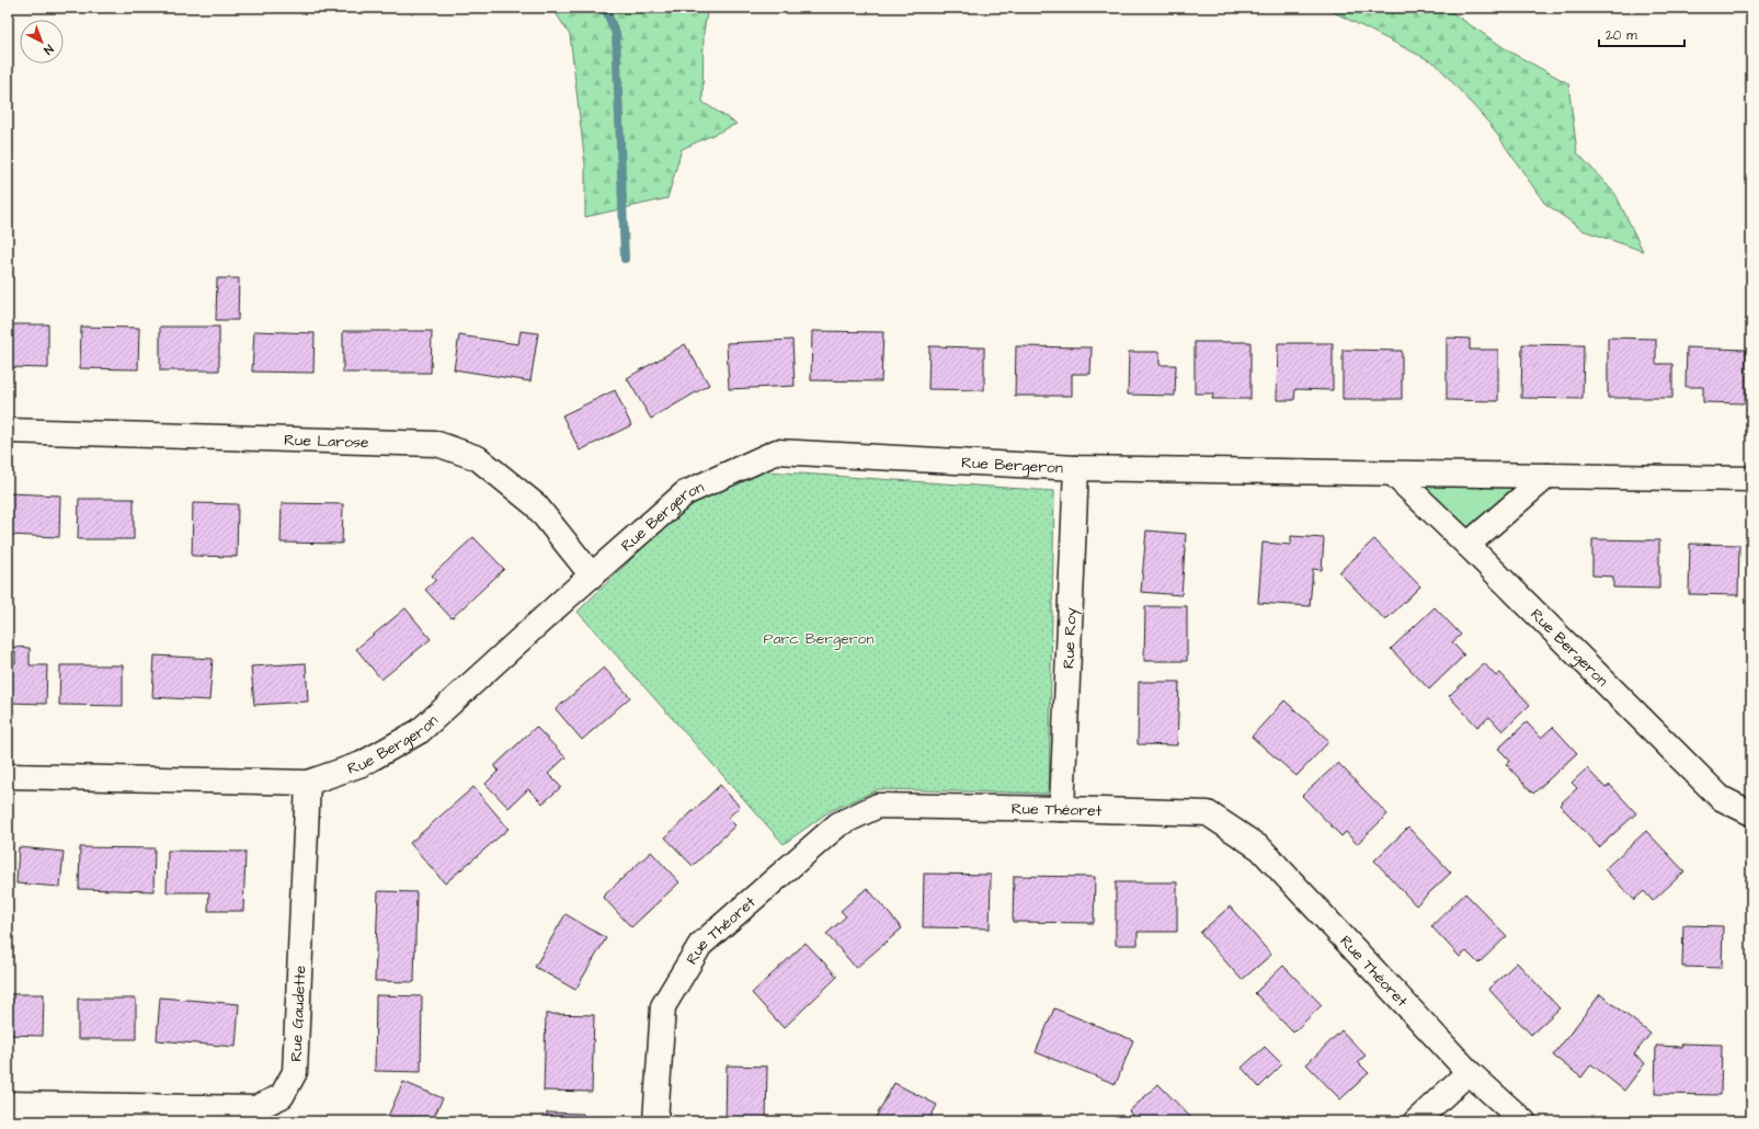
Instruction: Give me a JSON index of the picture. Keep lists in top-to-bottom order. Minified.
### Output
{"streets":{"street":["Rue Larose","Rue Bergeron","Rue Roy","Rue Théoret","Rue Gaudette"]},"crossings":[["Rue Larose","Rue Bergeron"],["Rue Bergeron","Rue Roy"],["Rue Bergeron","Rue Gaudette"],["Rue Roy","Rue Théoret"]],"parks":["Parc Bergeron"],"scale_bar":"20 m","north":"bottom right"}
